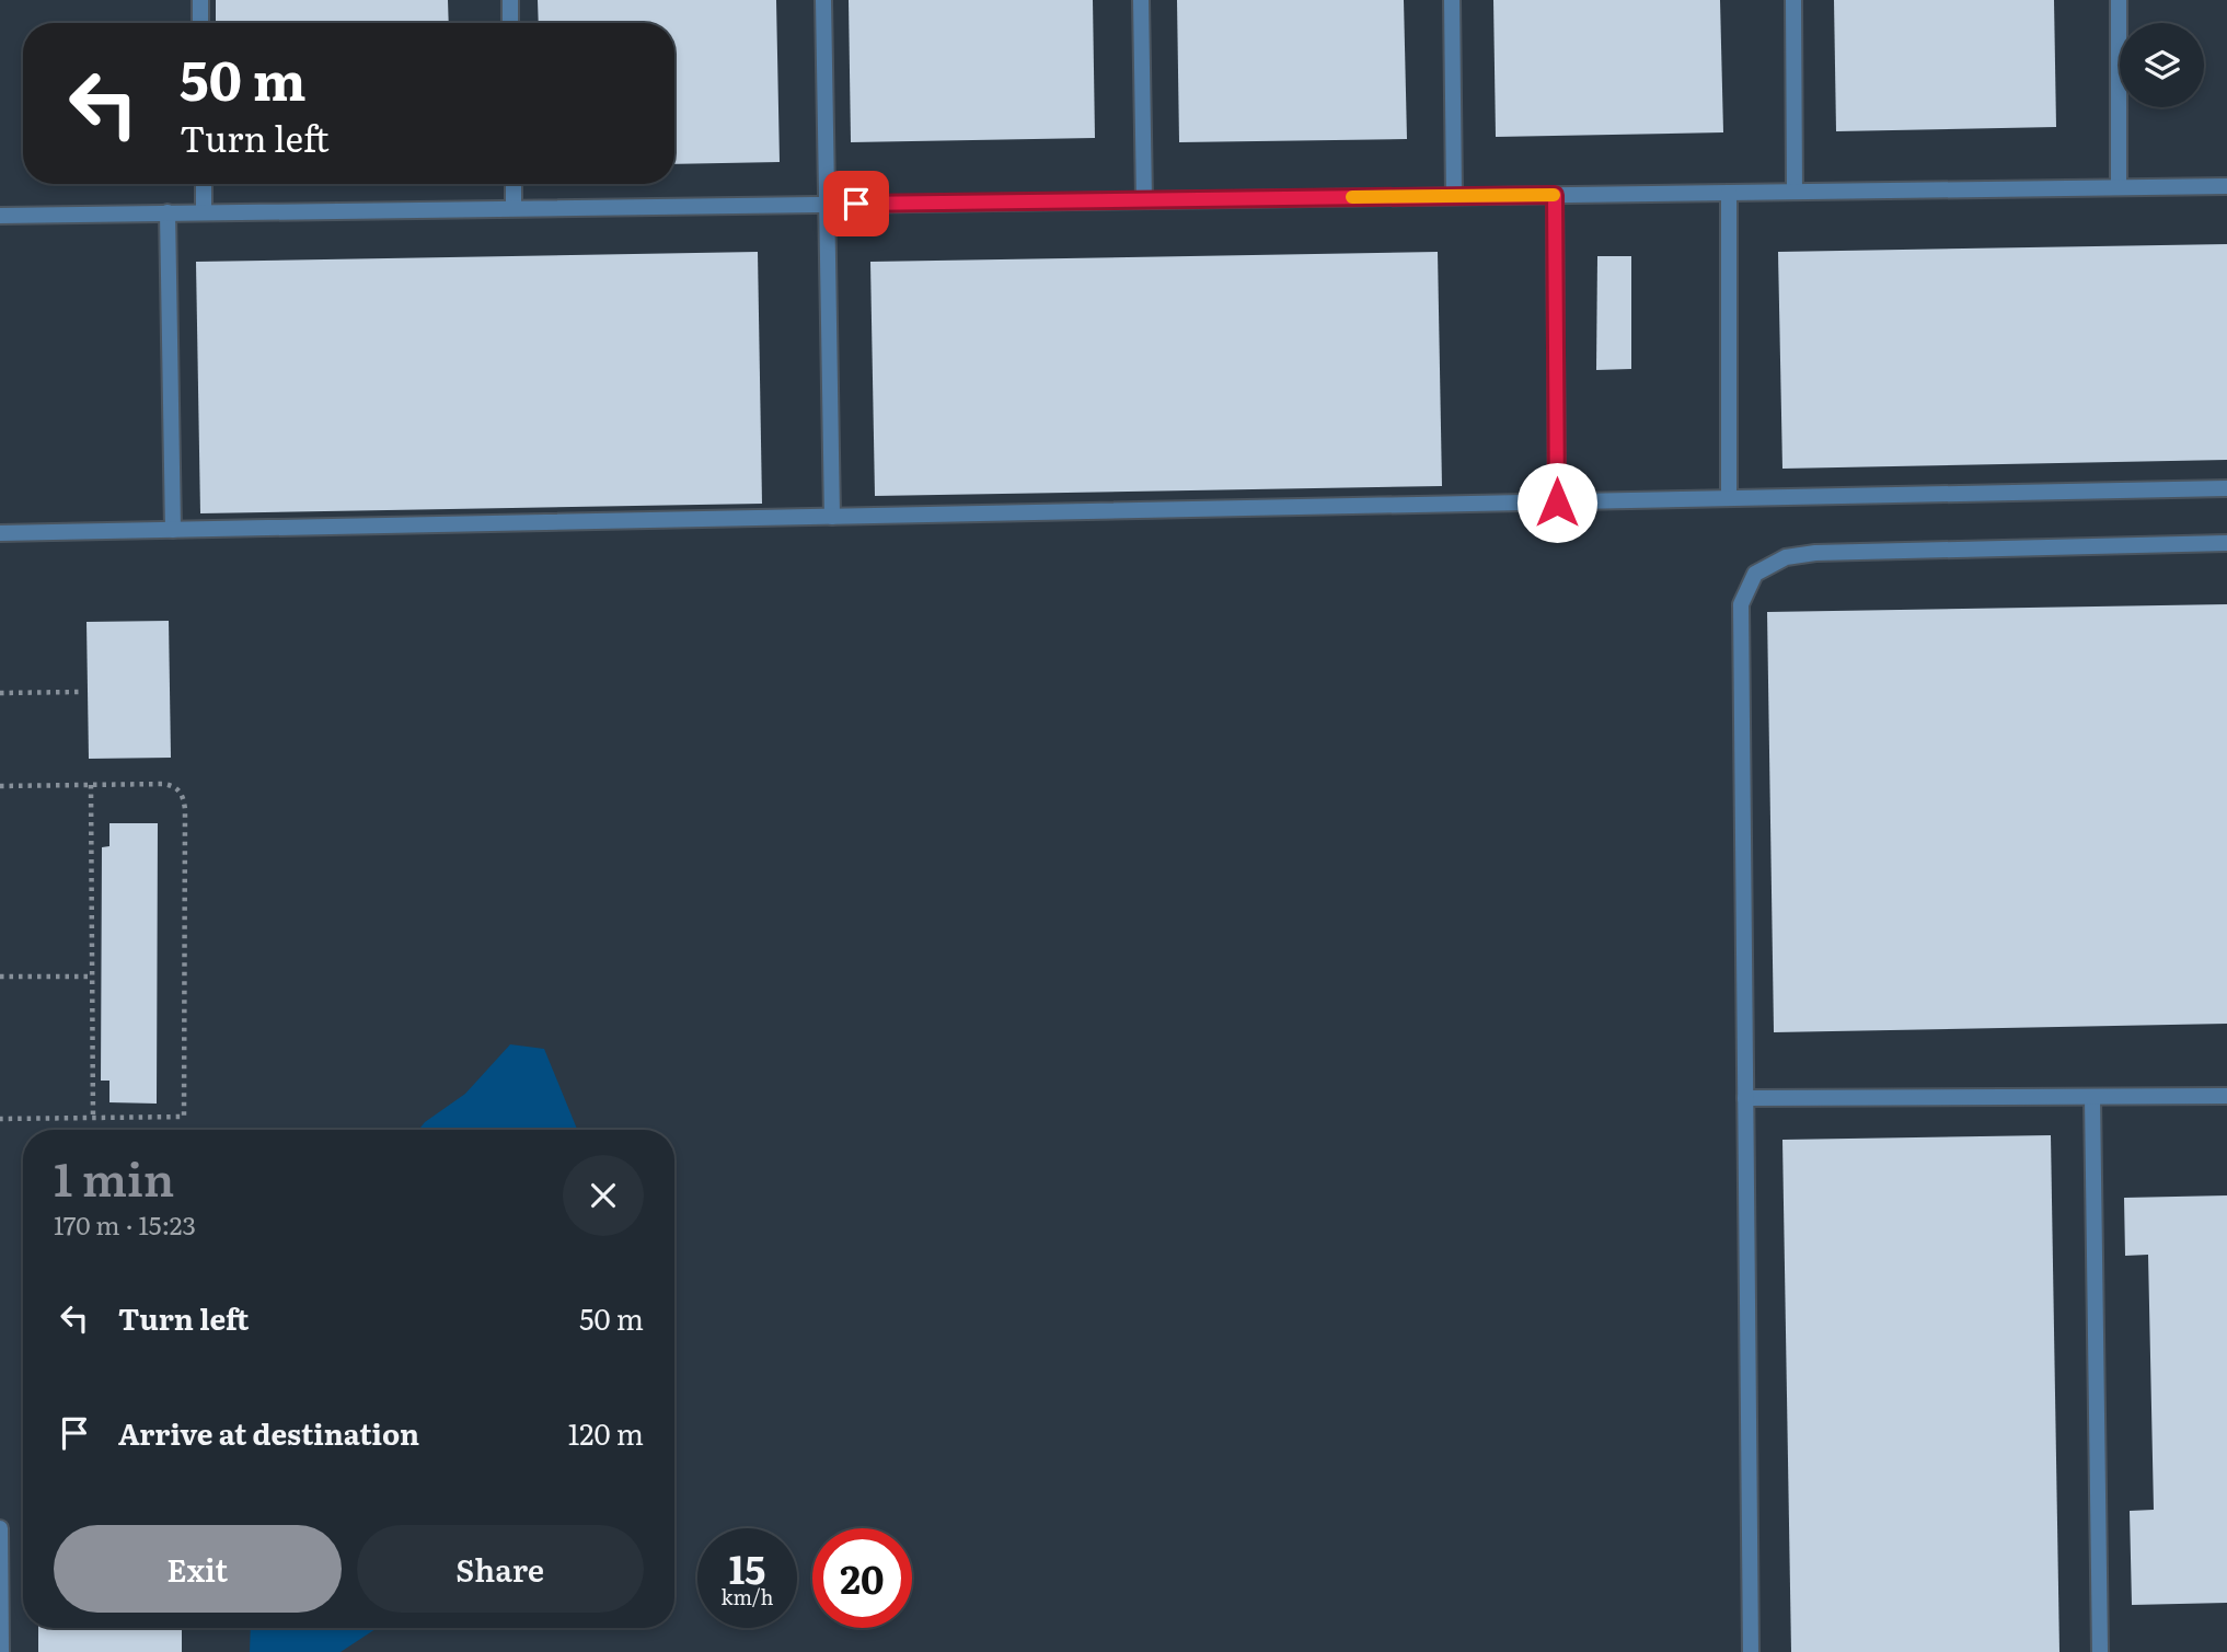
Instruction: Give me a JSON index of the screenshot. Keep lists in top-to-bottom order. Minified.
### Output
{"page":{"turn":["50 m","Turn left"],"heading":["1 min","170 m · 15:23"],"list":[{"name":"Turn left","value":"50 m"},{"name":"Arrive at destination","value":"120 m"}],"buttons":["Exit","Share"],"speed":"15 km/h","limit":"20"}}
